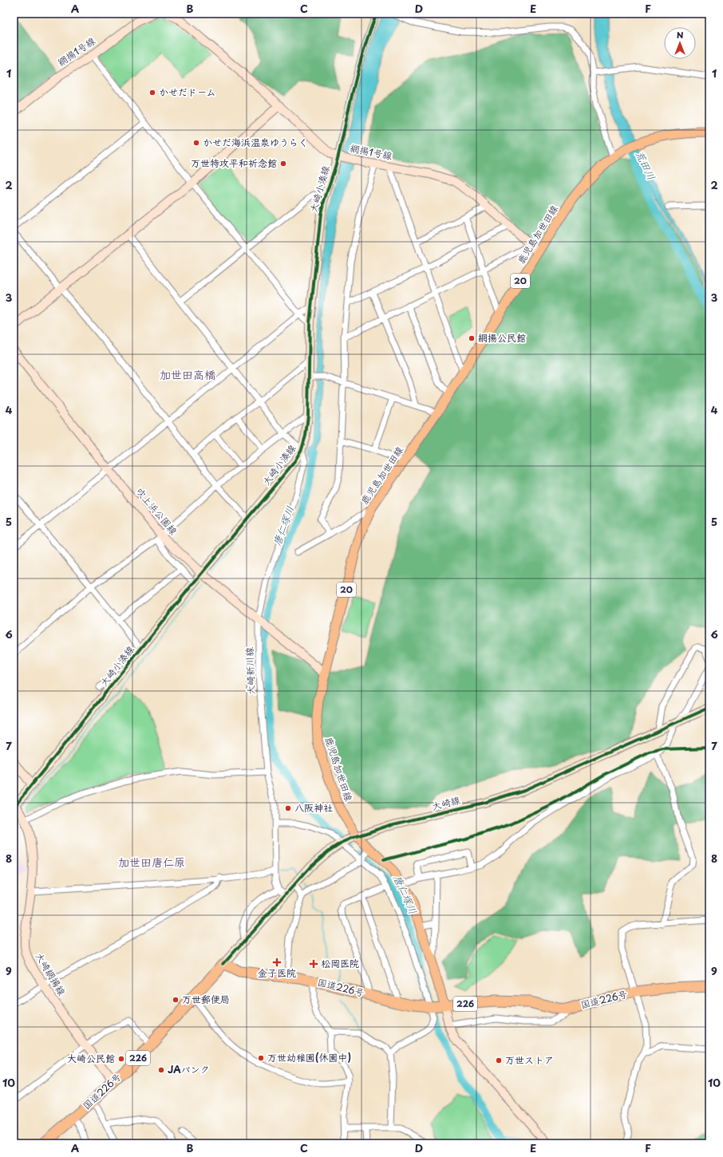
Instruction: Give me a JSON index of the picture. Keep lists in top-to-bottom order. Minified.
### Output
{"streets":{"highway":["国道226号","226"],"main road":["鹿児島加世田線","20"],"street":["網揚1号線","大崎小湊線","吹上浜公園線","大崎新川線","大崎線","大崎網揚線"]},"crossings":[["網揚1号線","大崎小湊線"],["網揚1号線","鹿児島加世田線"],["大崎小湊線","吹上浜公園線"],["大崎小湊線","大崎新川線"],["大崎小湊線","大崎網揚線"],["鹿児島加世田線","吹上浜公園線"],["鹿児島加世田線","大崎線"],["鹿児島加世田線","国道226号"],["吹上浜公園線","大崎新川線"],["大崎線","国道226号"],["大崎網揚線","国道226号"]],"districts":["加世田高橋","加世田唐仁原"],"water":["荒田川","唐仁塚川"],"places":{"other":["かせだドーム","かせだ海浜温泉ゆうらく","万世特攻平和祈念館","網揚公民館","八阪神社","万世郵便局","万世幼稚園(休園中)","大崎公民館","万世ストア","JAバンク"],"health":["金子医院","松岡医院"]},"north":"top","grid":{"columns":["A","B","C","D","E","F"],"rows":["1","2","3","4","5","6","7","8","9","10"]}}
